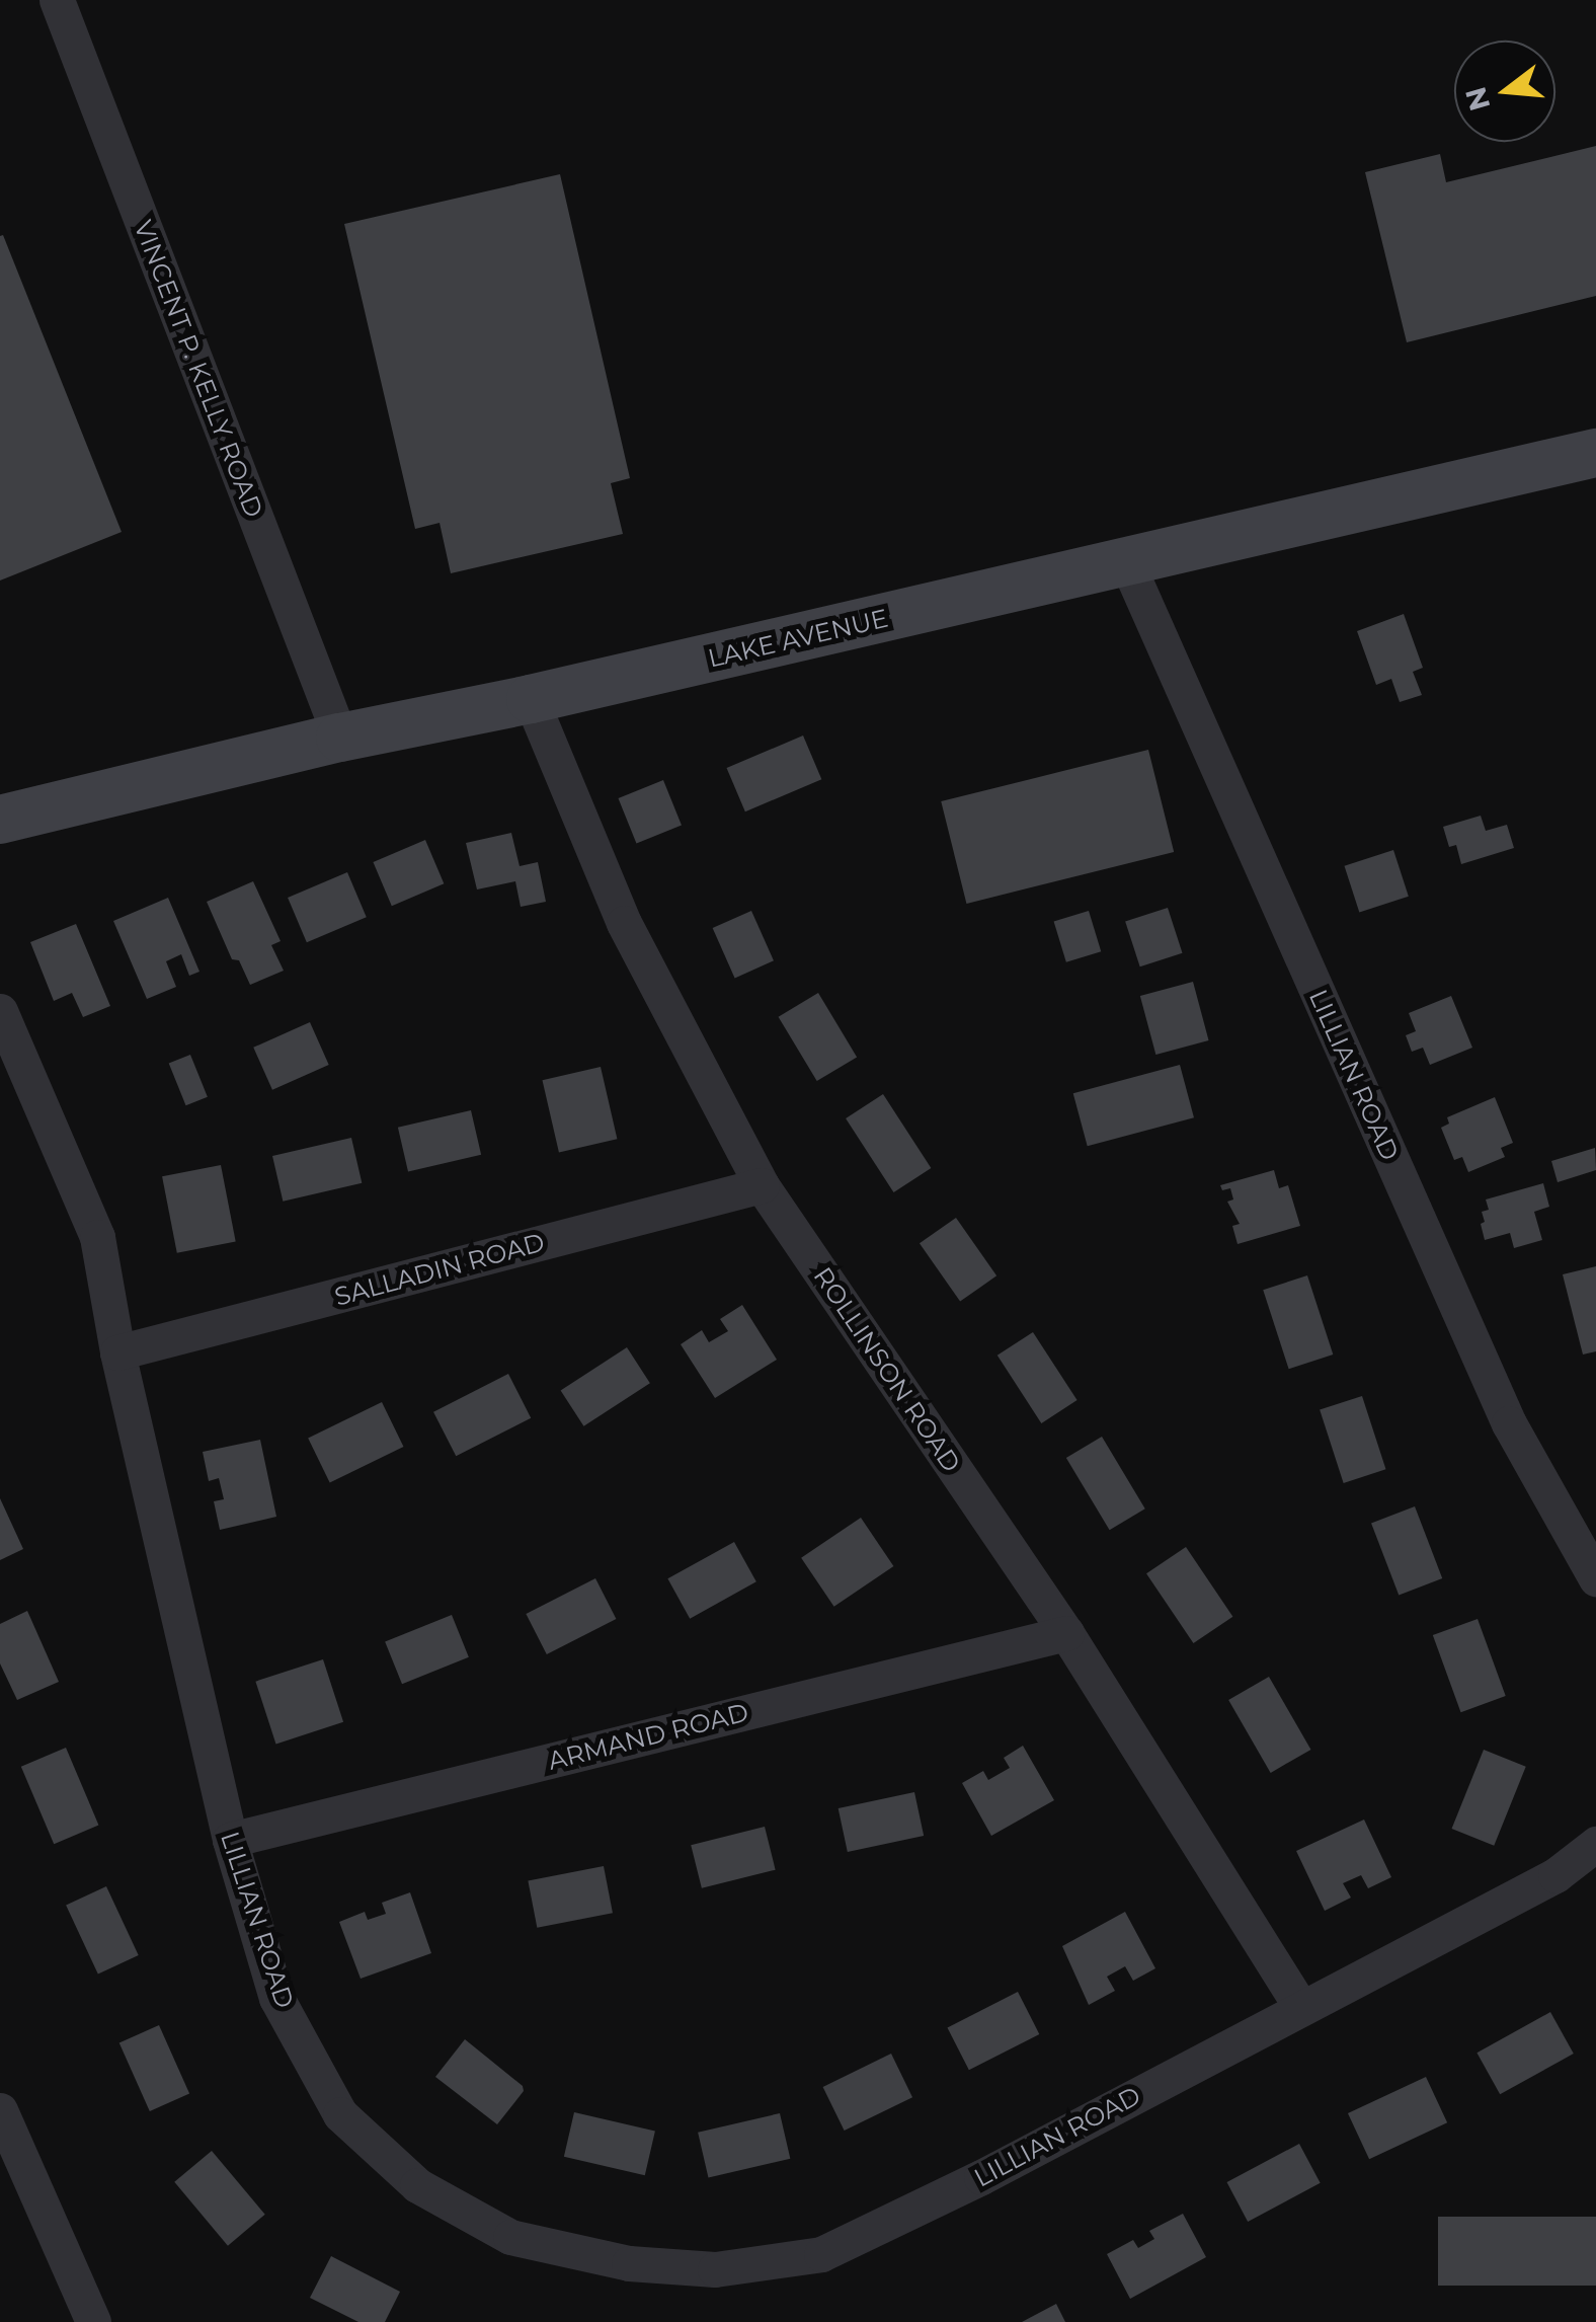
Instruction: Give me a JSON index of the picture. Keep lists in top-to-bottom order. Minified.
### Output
{"streets":{"main road":["LAKE AVENUE"],"street":["VINCENT P. KELLY ROAD","LILLIAN ROAD","SALLADIN ROAD","ROLLINSON ROAD","ARMAND ROAD"]},"crossings":[["VINCENT P. KELLY ROAD","LAKE AVENUE"],["LAKE AVENUE","LILLIAN ROAD"],["LAKE AVENUE","ROLLINSON ROAD"],["LILLIAN ROAD","SALLADIN ROAD"],["LILLIAN ROAD","ROLLINSON ROAD"],["LILLIAN ROAD","ARMAND ROAD"],["SALLADIN ROAD","ROLLINSON ROAD"],["ROLLINSON ROAD","ARMAND ROAD"]],"north":"left"}
